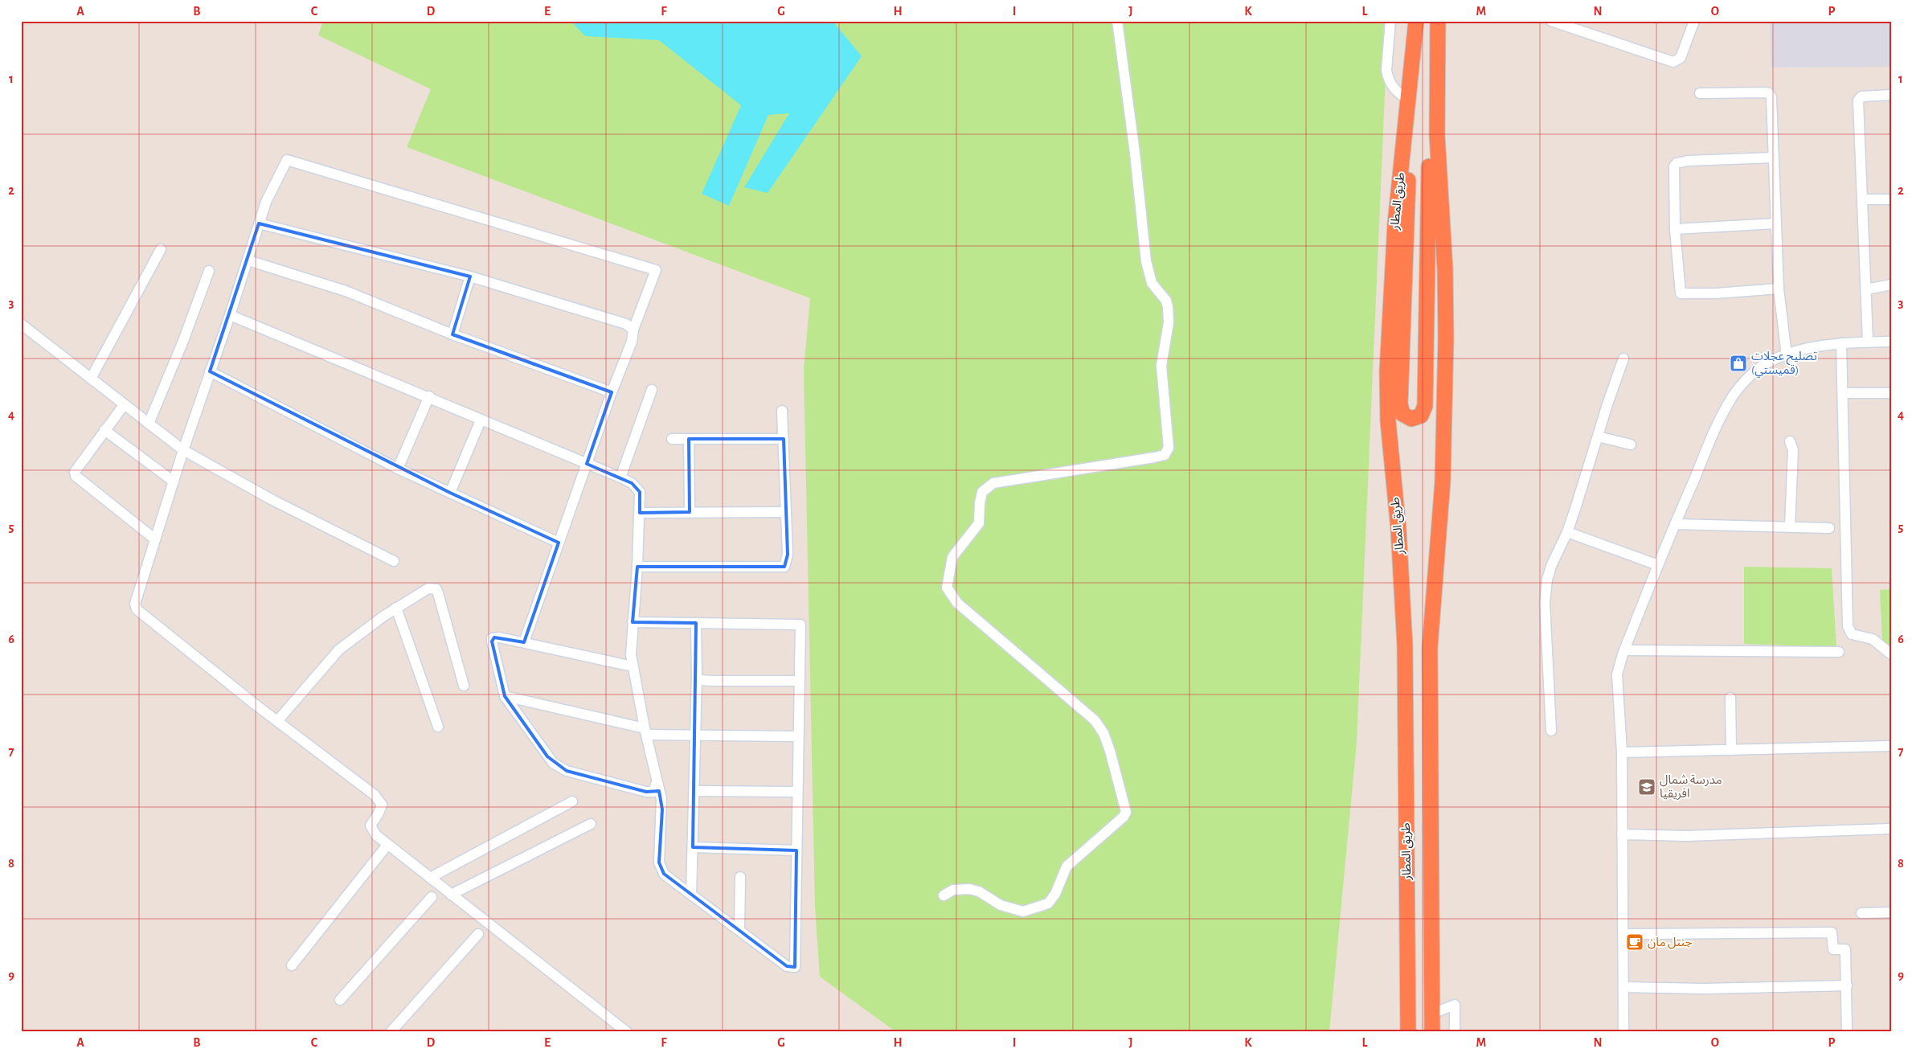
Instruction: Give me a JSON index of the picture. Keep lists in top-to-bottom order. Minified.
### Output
{"streets":{"highway":["طريق المطار"]},"places":{"shop":["تصليح عجلات (قميستي)"],"school or university":["مدرسة شمال افريقيا"],"cafe":["جنتل مان"]},"grid":{"columns":["A","B","C","D","E","F","G","H","I","J","K","L","M","N","O","P"],"rows":["1","2","3","4","5","6","7","8","9"]}}
